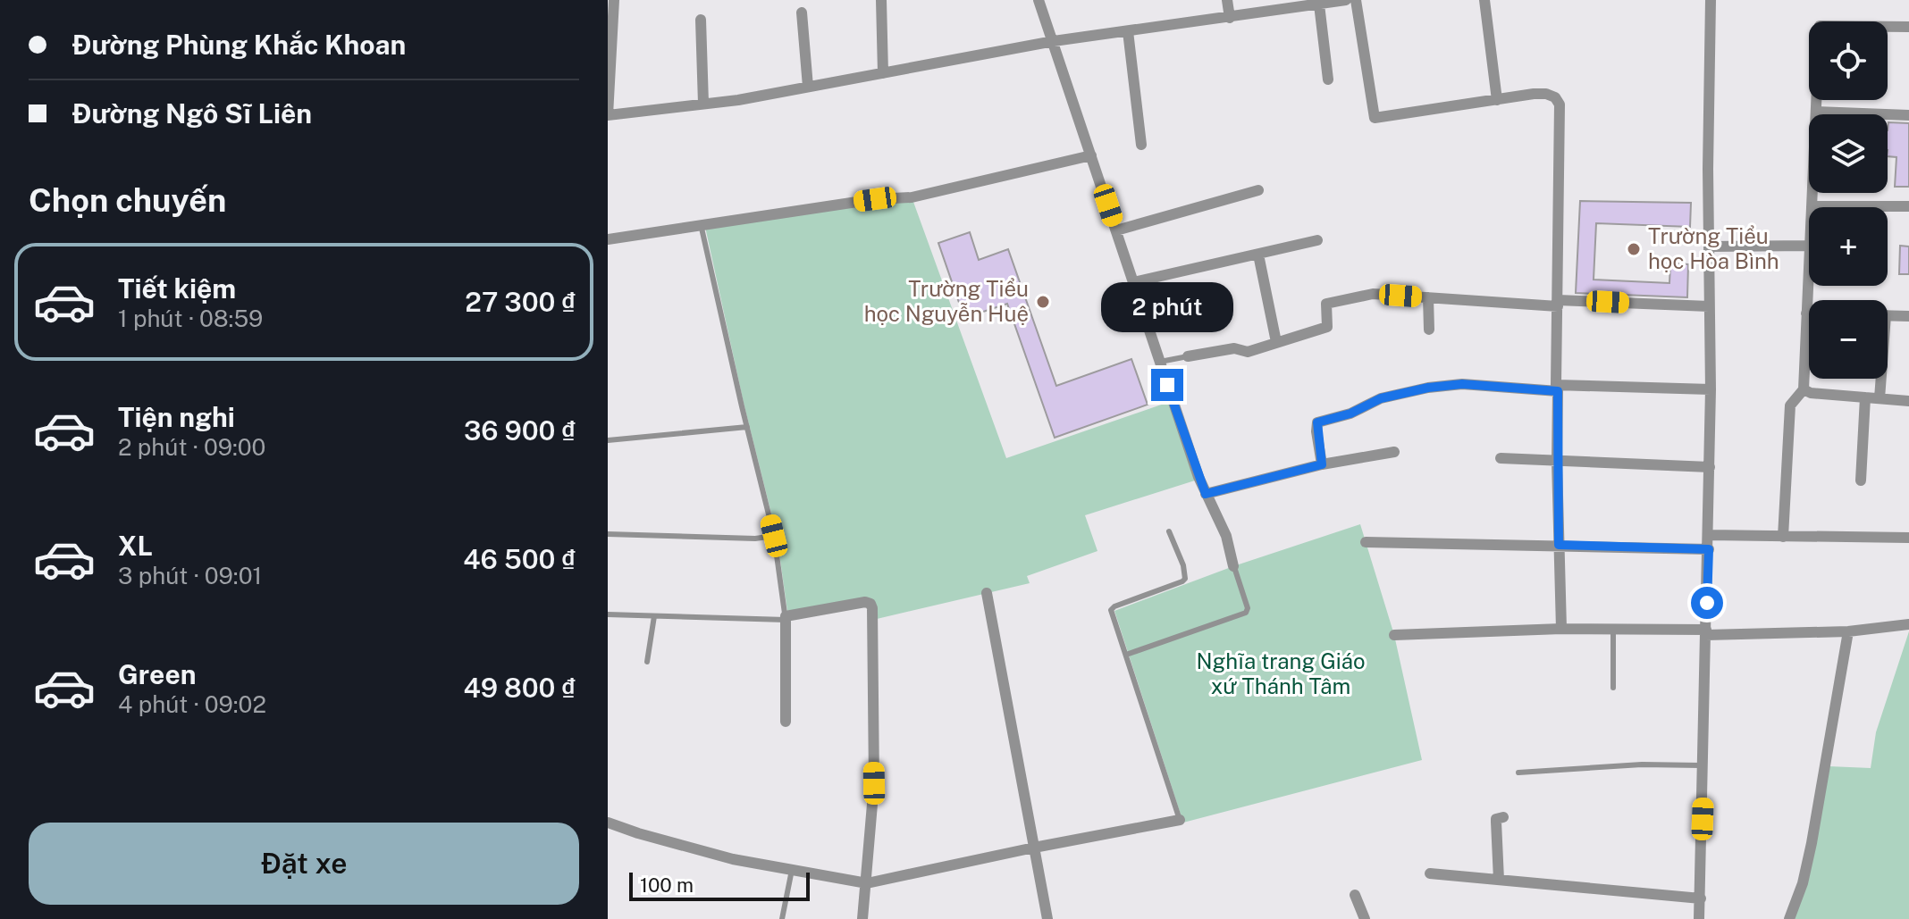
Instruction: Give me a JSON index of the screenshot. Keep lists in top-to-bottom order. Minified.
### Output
{"parks":["Nghĩa trang Giáo xứ Thánh Tâm"],"places":["Trường Tiểu học Hòa Bình","Trường Tiểu học Nguyễn Huệ"],"scale_bar":"100 m","page":{"banner":["Đường Phùng Khắc Khoan","Đường Ngô Sĩ Liên"],"map_buttons":["+","−"],"heading":"Chọn chuyến","list":[{"name":"Tiết kiệm","note":"1 phút · 08:59","value":"27 300 ₫"},{"name":"Tiện nghi","note":"2 phút · 09:00","value":"36 900 ₫"},{"name":"XL","note":"3 phút · 09:01","value":"46 500 ₫"},{"name":"Green","note":"4 phút · 09:02","value":"49 800 ₫"}],"bubble":"2 phút","buttons":"Đặt xe","scale":"100 m"}}
